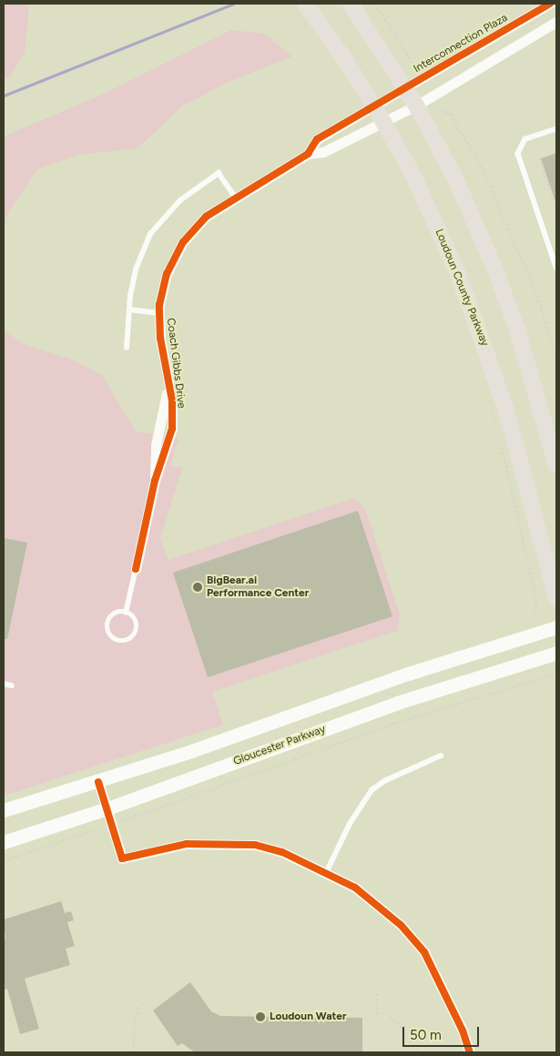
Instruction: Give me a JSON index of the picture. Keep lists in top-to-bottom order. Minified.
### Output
{"streets":{"main road":["Loudoun County Parkway","Gloucester Parkway"],"street":["Interconnection Plaza","Coach Gibbs Drive"]},"crossings":[["Interconnection Plaza","Coach Gibbs Drive"],["Loudoun County Parkway","Coach Gibbs Drive"]],"places":["BigBear.ai Performance Center","Loudoun Water"],"scale_bar":"50 m"}
